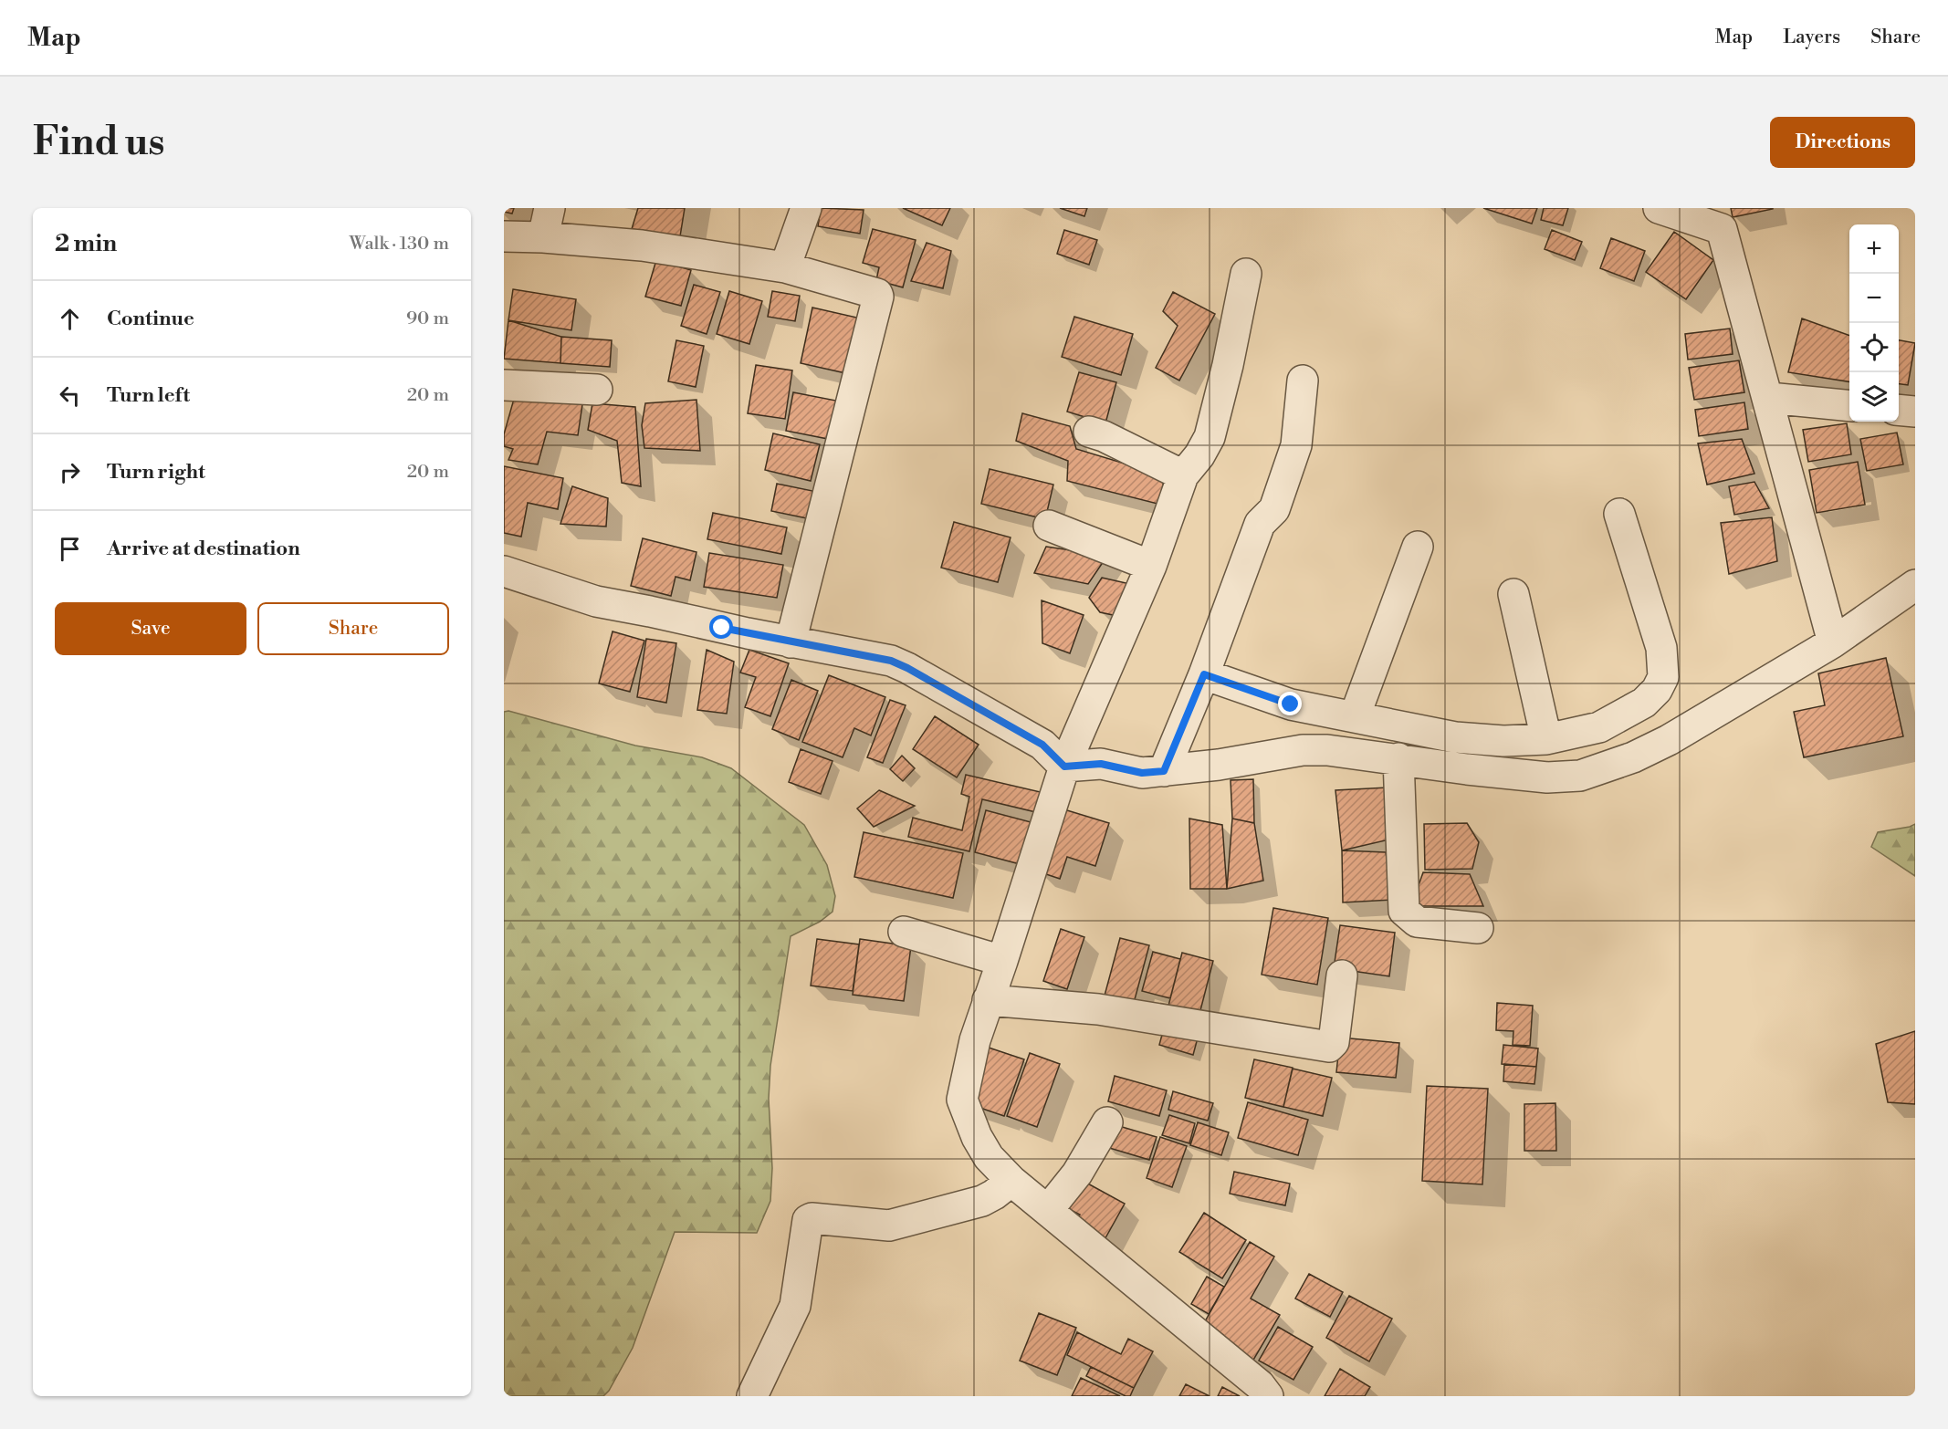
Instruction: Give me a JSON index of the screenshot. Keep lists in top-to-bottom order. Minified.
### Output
{"page":{"header":"Map","nav":["Map","Layers","Share"],"buttons":["Directions",["Save","Share"]],"title":"Find us","heading":["2 min","Walk · 130 m"],"map_buttons":["+","−"],"list":[["Continue","90 m"],["Turn left","20 m"],["Turn right","20 m"],"Arrive at destination"]}}
